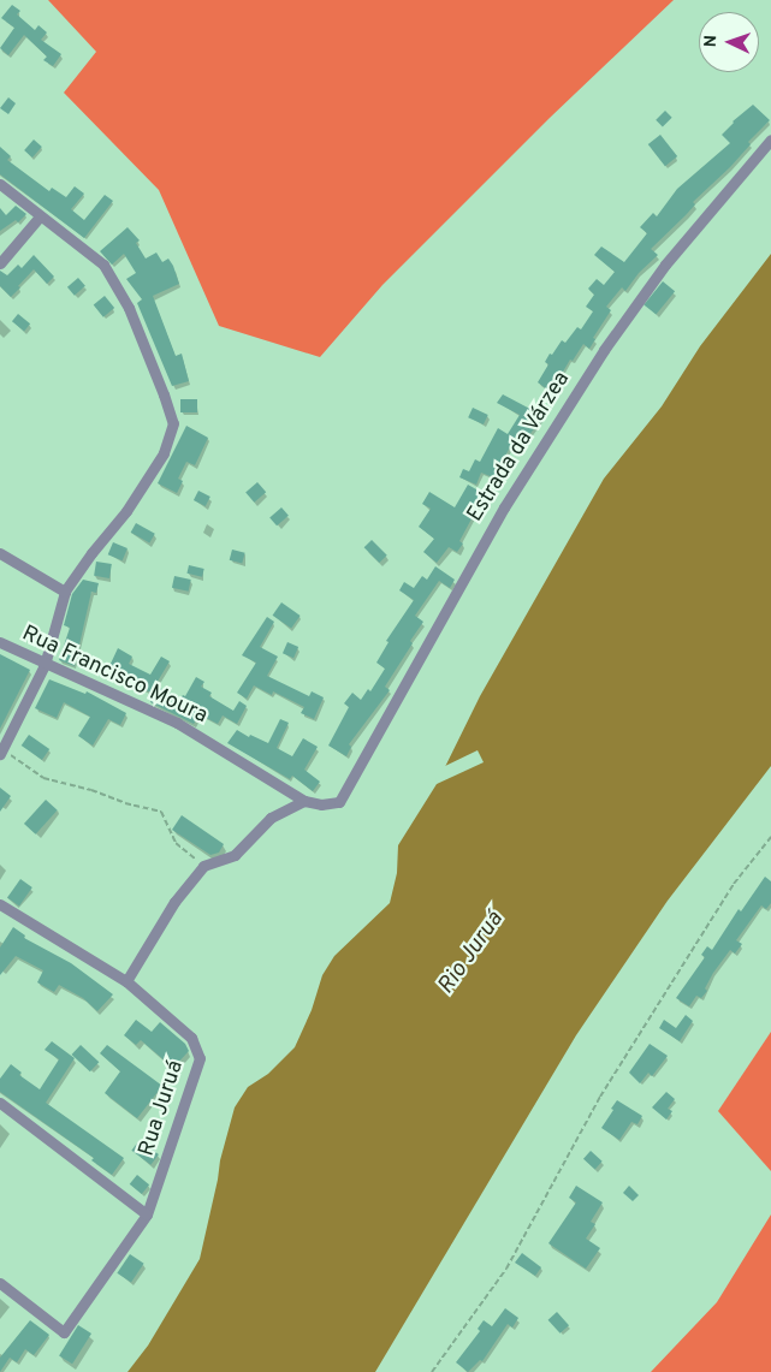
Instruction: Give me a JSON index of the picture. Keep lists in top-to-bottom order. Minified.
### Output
{"streets":{"street":["Estrada da Várzea","Rua Francisco Moura","Rua Juruá"]},"crossings":[["Estrada da Várzea","Rua Francisco Moura"]],"water":["Rio Juruá"],"north":"left"}
